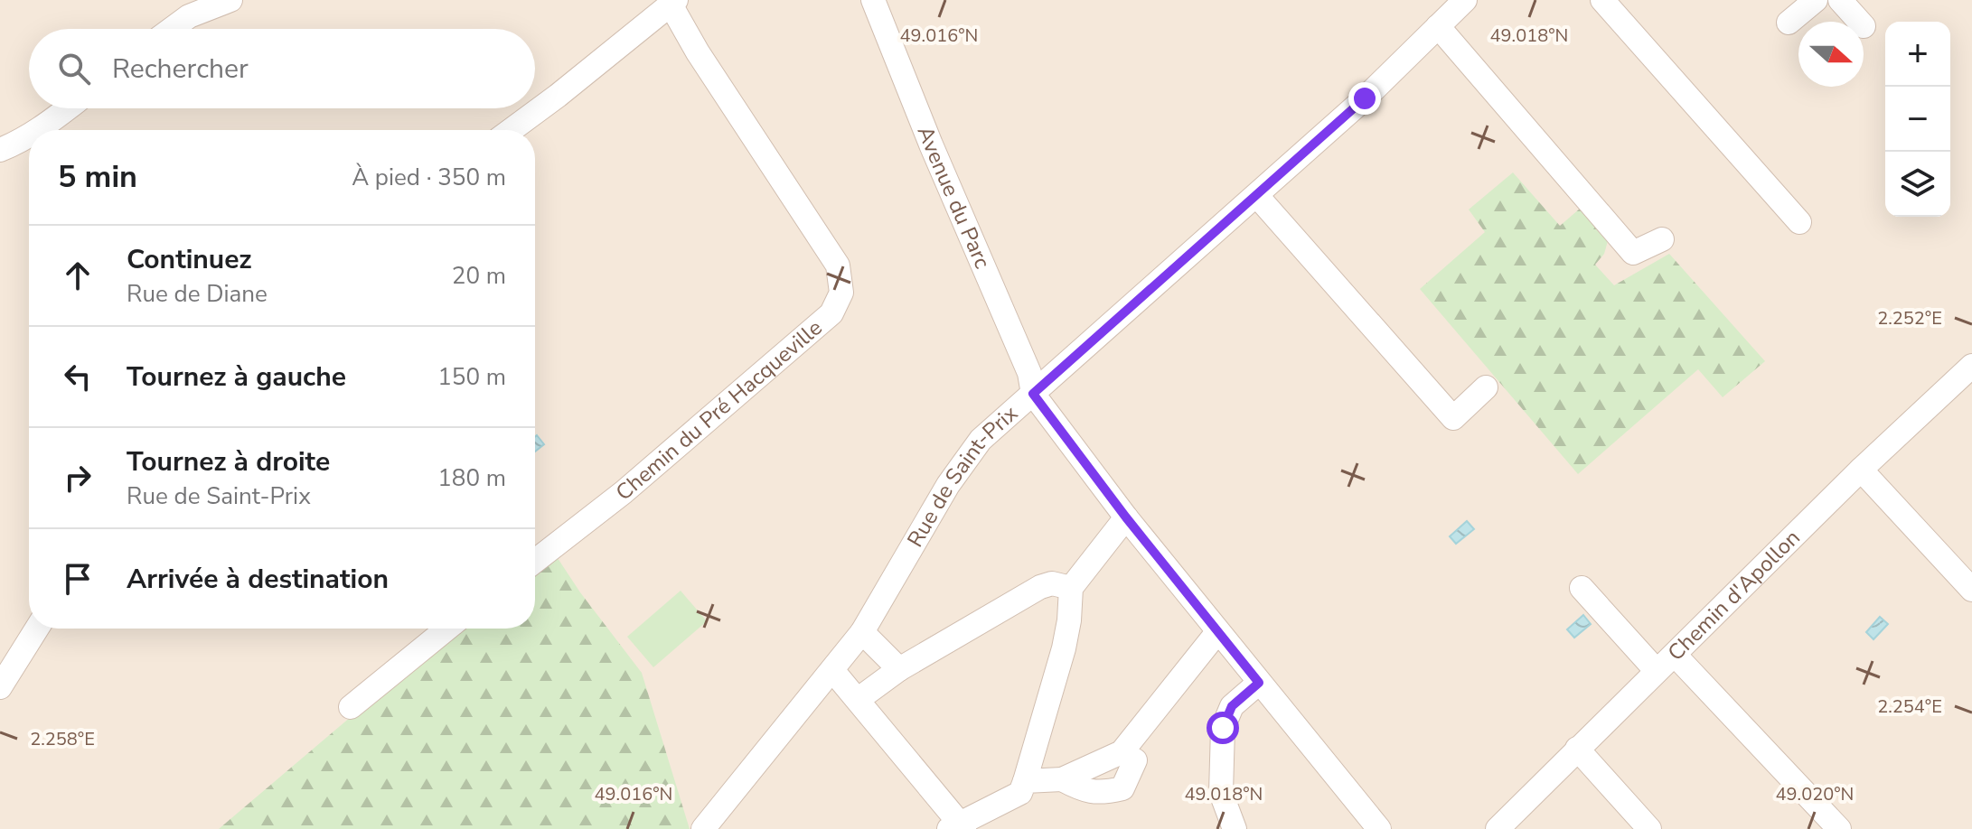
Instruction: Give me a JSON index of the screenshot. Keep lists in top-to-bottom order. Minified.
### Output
{"streets":{"street":["Avenue du Parc","Chemin du Pré Hacqueville","Rue de Saint-Prix","Chemin d'Apollon"]},"crossings":[["Avenue du Parc","Rue de Saint-Prix"]],"north":"right","page":{"map_buttons":["+","−"],"search":"Rechercher","heading":["5 min","À pied · 350 m"],"list":[["Continuez","Rue de Diane","20 m"],["Tournez à gauche","150 m"],["Tournez à droite","Rue de Saint-Prix","180 m"],"Arrivée à destination"]},"coordinates":["49.016°N","49.018°N","2.252°E","2.254°E","2.258°E","49.020°N"]}
